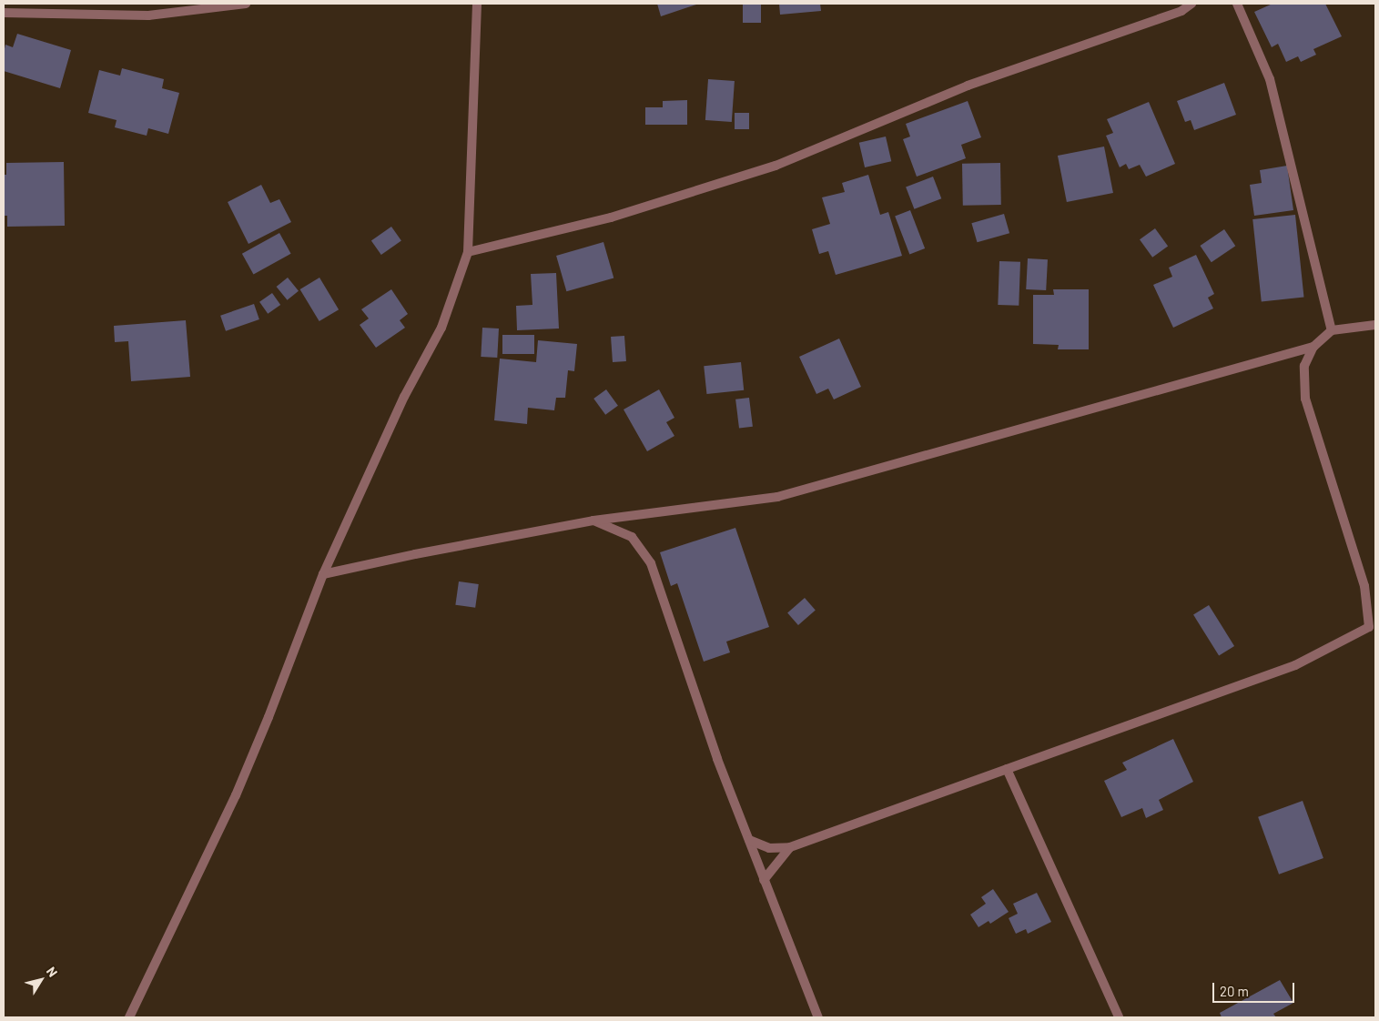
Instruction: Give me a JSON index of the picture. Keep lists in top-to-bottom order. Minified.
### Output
{"scale_bar":"20 m","north":"top right"}
